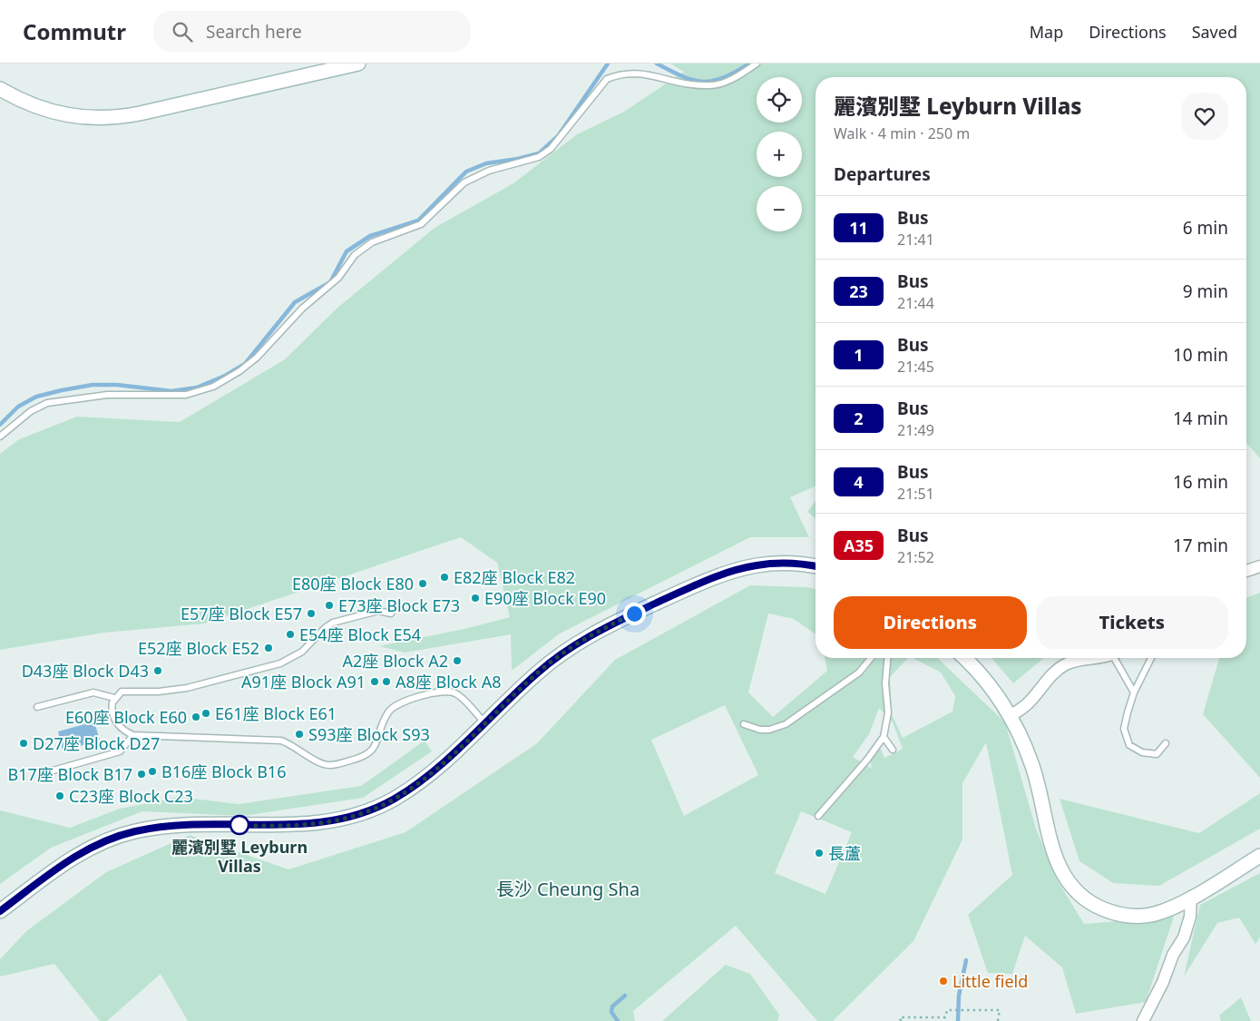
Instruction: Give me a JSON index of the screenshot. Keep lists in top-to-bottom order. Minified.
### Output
{"districts":["長沙 Cheung Sha"],"places":["E82座 Block E82","E80座 Block E80","E90座 Block E90","E73座 Block E73","E57座 Block E57","E54座 Block E54","E52座 Block E52","A2座 Block A2","D43座 Block D43","A91座 Block A91","A8座 Block A8","E61座 Block E61","E60座 Block E60","S93座 Block S93","D27座 Block D27","B16座 Block B16","B17座 Block B17","C23座 Block C23","麗濱別墅 Leyburn Villas","長蘆","Little field"],"lines":["bus line 11"],"page":{"header":"Commutr","search":"Search here","nav":["Map","Directions","Saved"],"map_buttons":["+","−"],"heading":[["麗濱別墅 Leyburn Villas","Walk · 4 min · 250 m"],"Departures"],"list":[{"mark":"11","name":"Bus","note":"21:41","value":"6 min"},{"mark":"23","name":"Bus","note":"21:44","value":"9 min"},{"mark":"1","name":"Bus","note":"21:45","value":"10 min"},{"mark":"2","name":"Bus","note":"21:49","value":"14 min"},{"mark":"4","name":"Bus","note":"21:51","value":"16 min"},{"mark":"A35","name":"Bus","note":"21:52","value":"17 min"}],"buttons":["Directions","Tickets"]}}
